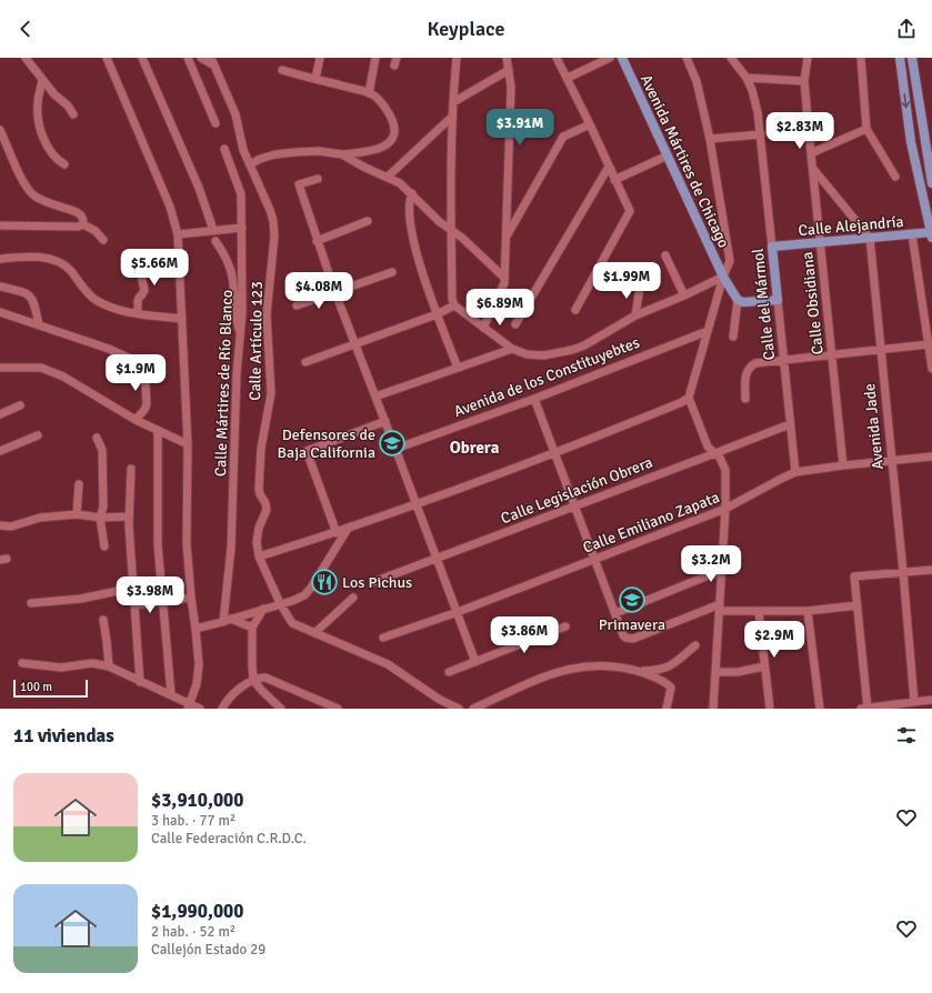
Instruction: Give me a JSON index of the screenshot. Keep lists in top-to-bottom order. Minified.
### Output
{"streets":{"main road":["Avenida Mártires de Chicago","Calle Alejandría","Calle del Mármol"],"street":["Calle Obsidiana","Calle Artículo 123","Avenida de los Constituyebtes","Calle Mártires de Río Blanco","Avenida Jade","Calle Legislación Obrera","Calle Emiliano Zapata"]},"crossings":[["Calle Alejandría","Calle Obsidiana"],["Calle Alejandría","Calle del Mármol"],["Calle Alejandría","Avenida Jade"],["Calle Obsidiana","Calle Emiliano Zapata"],["Calle del Mármol","Calle Legislación Obrera"],["Calle del Mármol","Calle Emiliano Zapata"],["Avenida Jade","Calle Emiliano Zapata"]],"districts":["Obrera"],"places":{"school or university":["Defensores de Baja California","Primavera"],"restaurant":["Los Pichus"]},"scale_bar":"100 m","page":{"header":"Keyplace","price":["$3.91M","$2.83M","$5.66M","$1.99M","$4.08M","$6.89M","$1.9M","$3.2M","$3.98M","$3.86M","$2.9M"],"scale":"100 m","heading":"11 viviendas","list":[{"name":"$3,910,000","note":"3 hab. · 77 m² · Calle Federación C.R.D.C."},{"name":"$1,990,000","note":"2 hab. · 52 m² · Callejón Estado 29"}]}}
